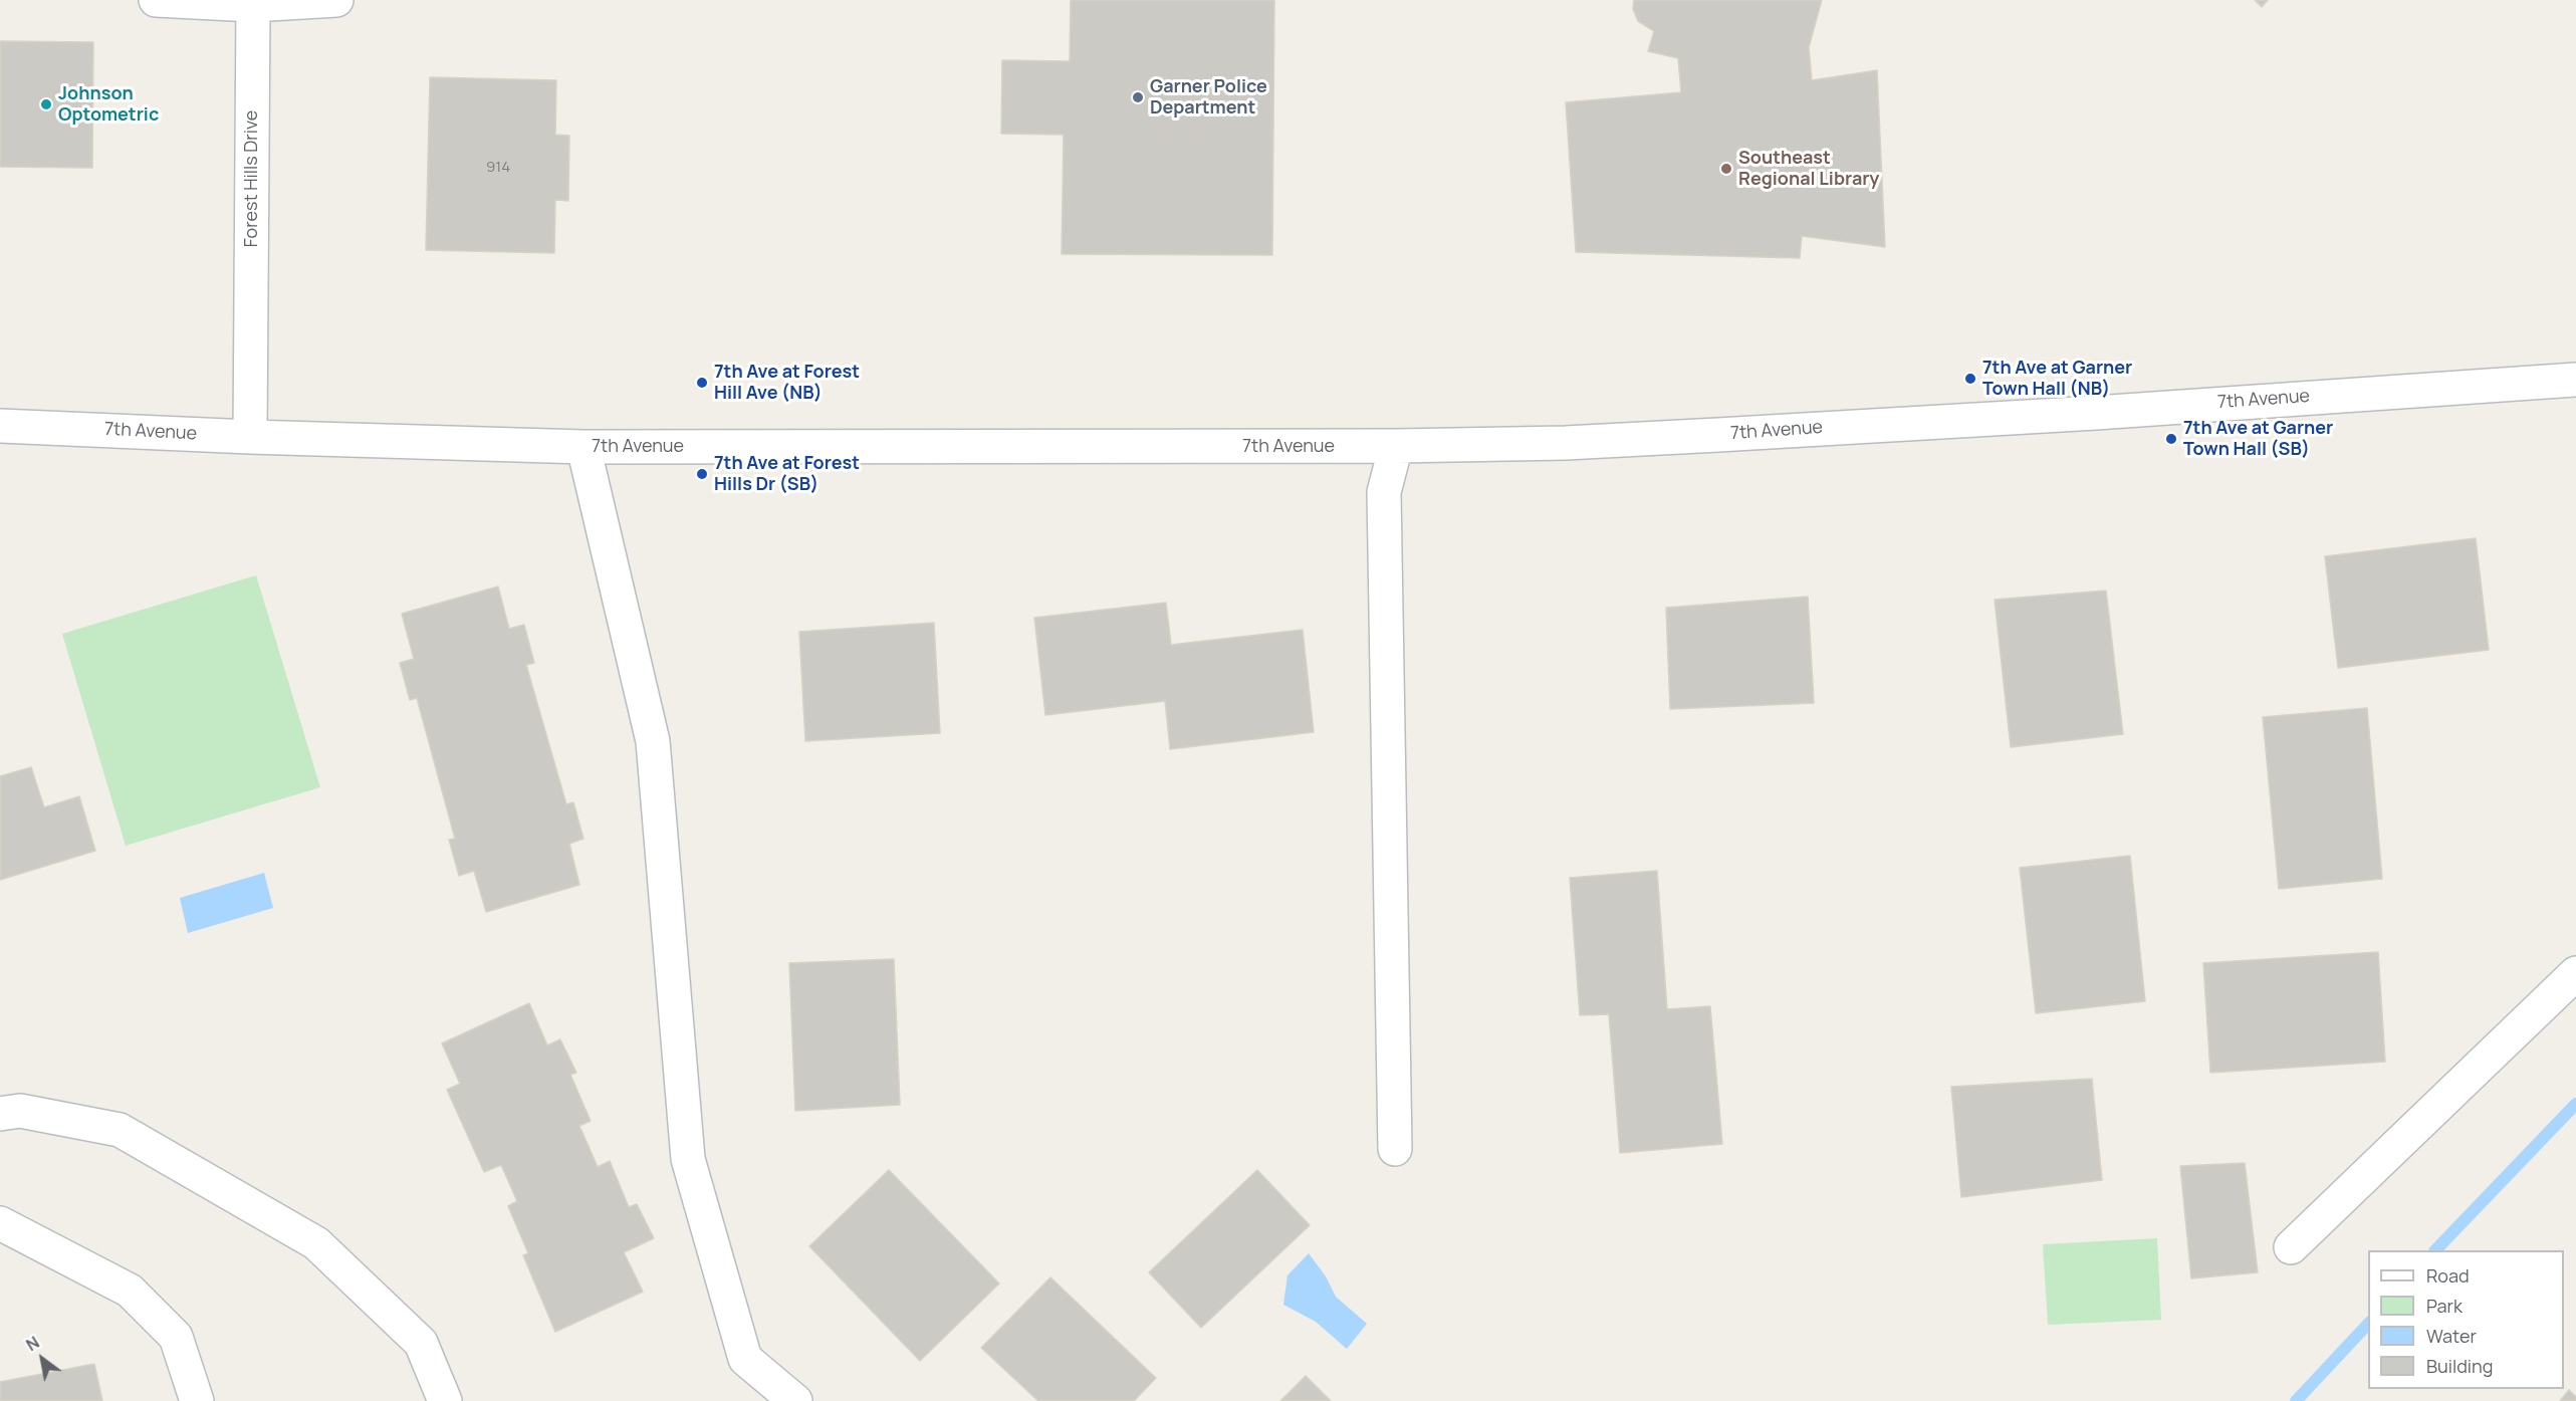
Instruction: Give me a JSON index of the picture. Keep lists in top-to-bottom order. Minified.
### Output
{"streets":{"street":["Forest Hills Drive","7th Avenue"]},"crossings":[["Forest Hills Drive","7th Avenue"]],"places":["Garner Police Department","Johnson Optometric","Southeast Regional Library","7th Ave at Garner Town Hall (NB)","7th Ave at Forest Hill Ave (NB)","7th Ave at Garner Town Hall (SB)","7th Ave at Forest Hills Dr (SB)"],"house_numbers":["914"],"legend":["Road","Park","Water","Building"],"north":"top left"}
